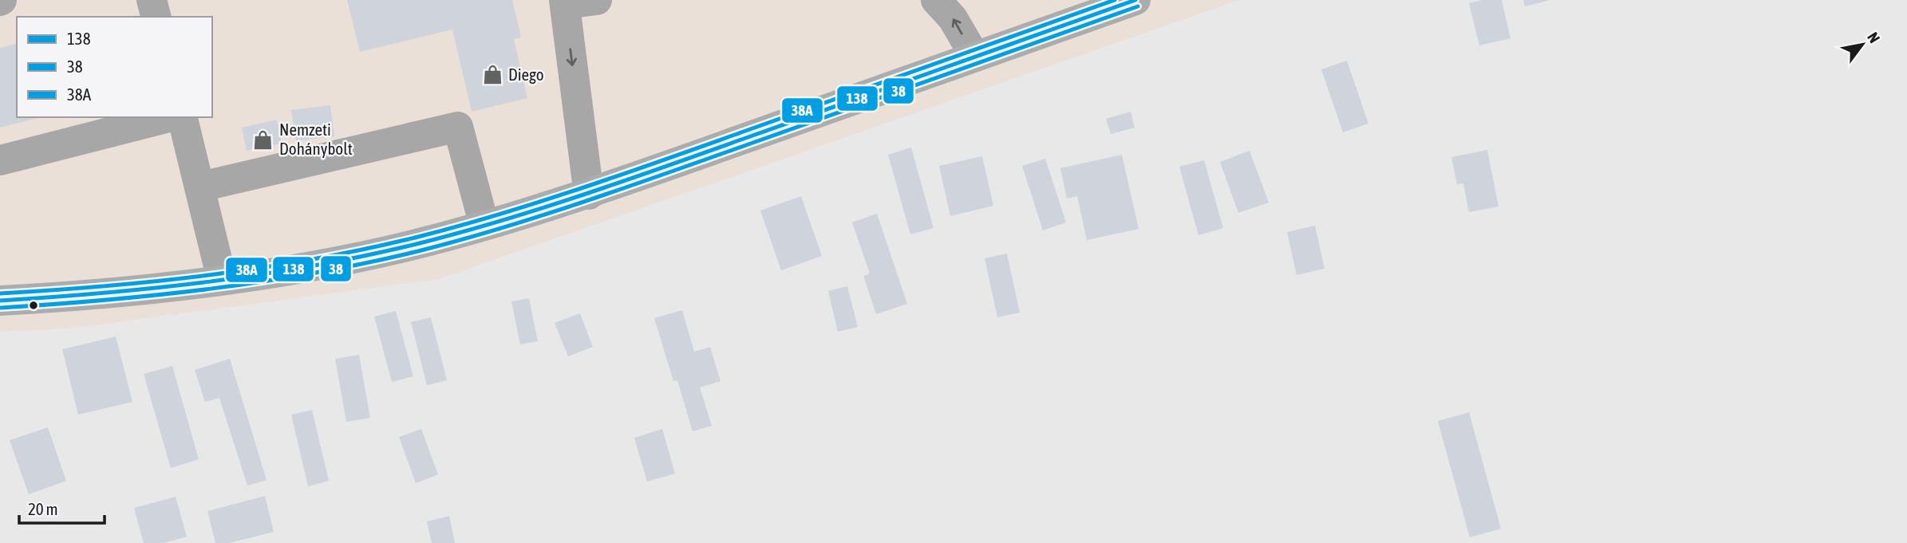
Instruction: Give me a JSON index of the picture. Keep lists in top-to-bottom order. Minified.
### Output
{"places":{"shop":["Diego","Nemzeti Dohánybolt"]},"lines":["transit line 138","transit line 38A","transit line 38"],"legend":["138","38","38A"],"scale_bar":"20 m","north":"top right"}
